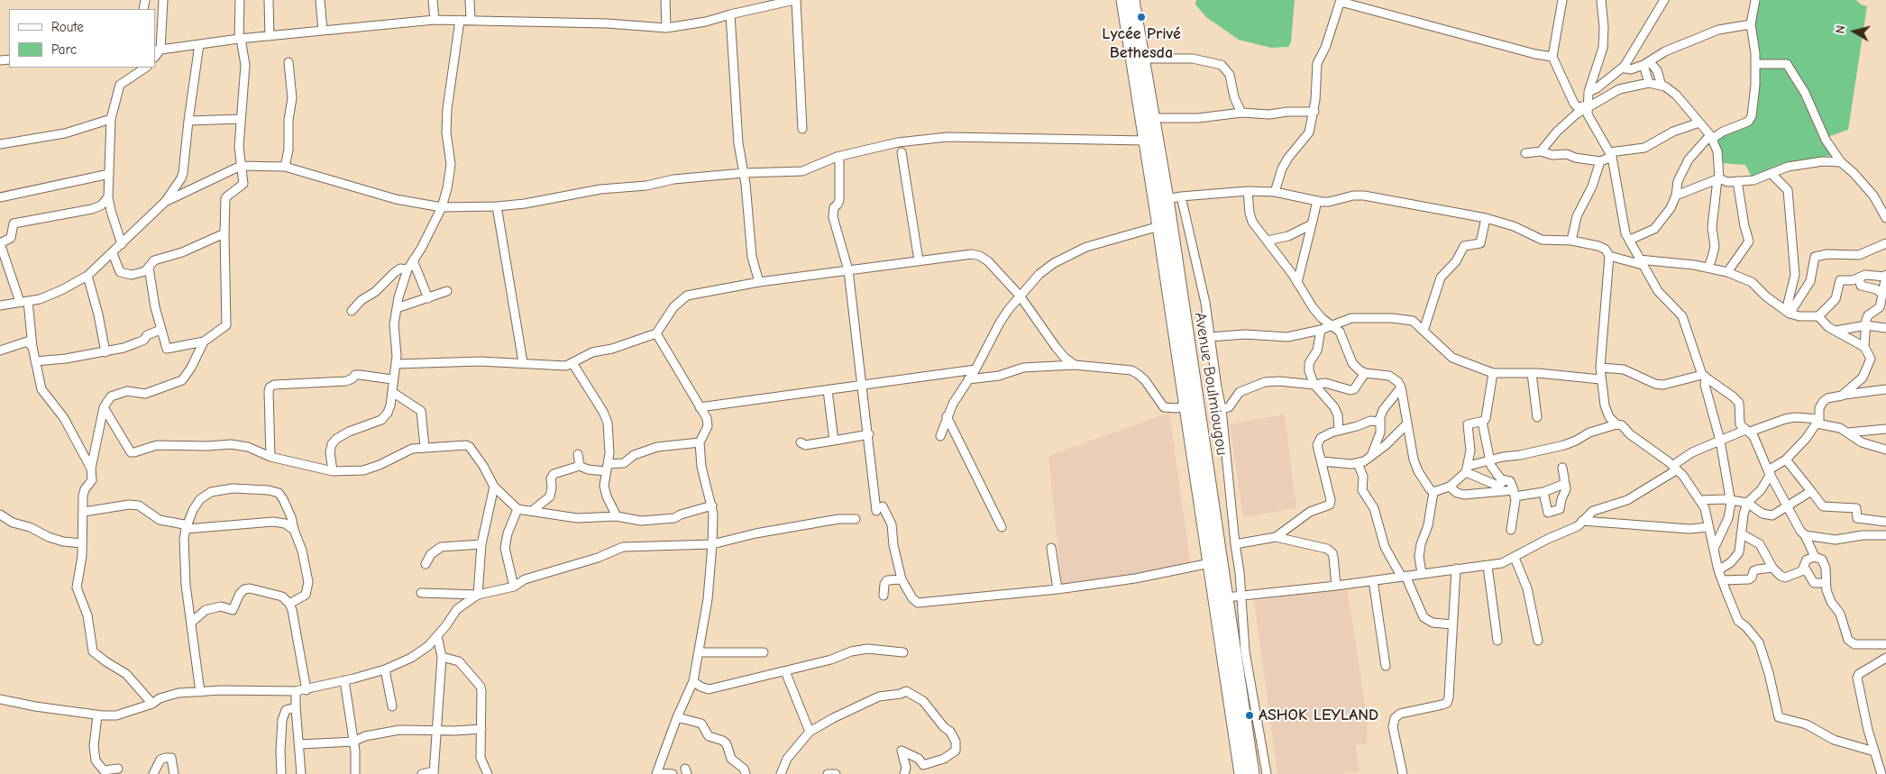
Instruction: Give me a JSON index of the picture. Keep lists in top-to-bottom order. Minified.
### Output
{"streets":{"highway":["Avenue Boulmiougou"]},"places":["Lycée Privé Bethesda","ASHOK LEYLAND"],"legend":["Route","Parc"],"north":"left"}
